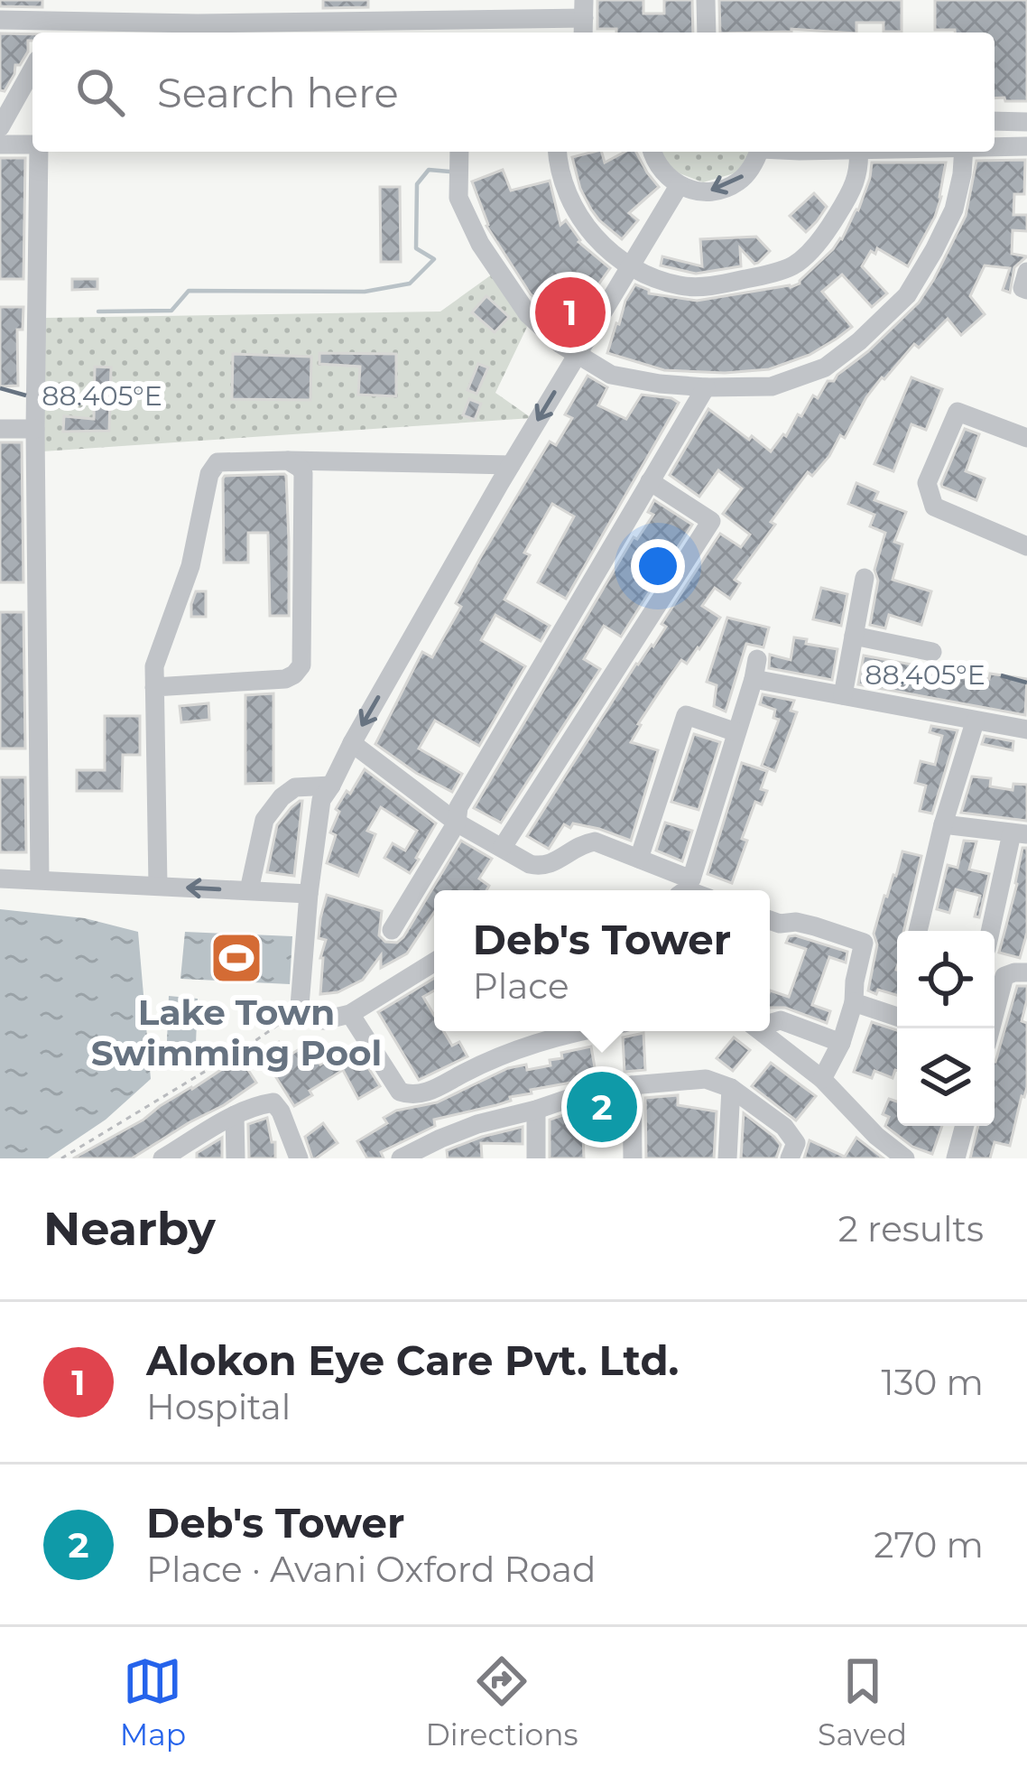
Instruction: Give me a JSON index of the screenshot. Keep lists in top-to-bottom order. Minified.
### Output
{"places":{"sports":["Lake Town Swimming Pool"]},"page":{"search":"Search here","pins":["1","2"],"popup":["Deb's Tower","Place"],"heading":["Nearby","2 results"],"list":[{"mark":"1","name":"Alokon Eye Care Pvt. Ltd.","note":"Hospital","value":"130 m"},{"mark":"2","name":"Deb's Tower","note":"Place · Avani Oxford Road","value":"270 m"}],"nav":["Map","Directions","Saved"]},"coordinates":["88.405°E"]}
